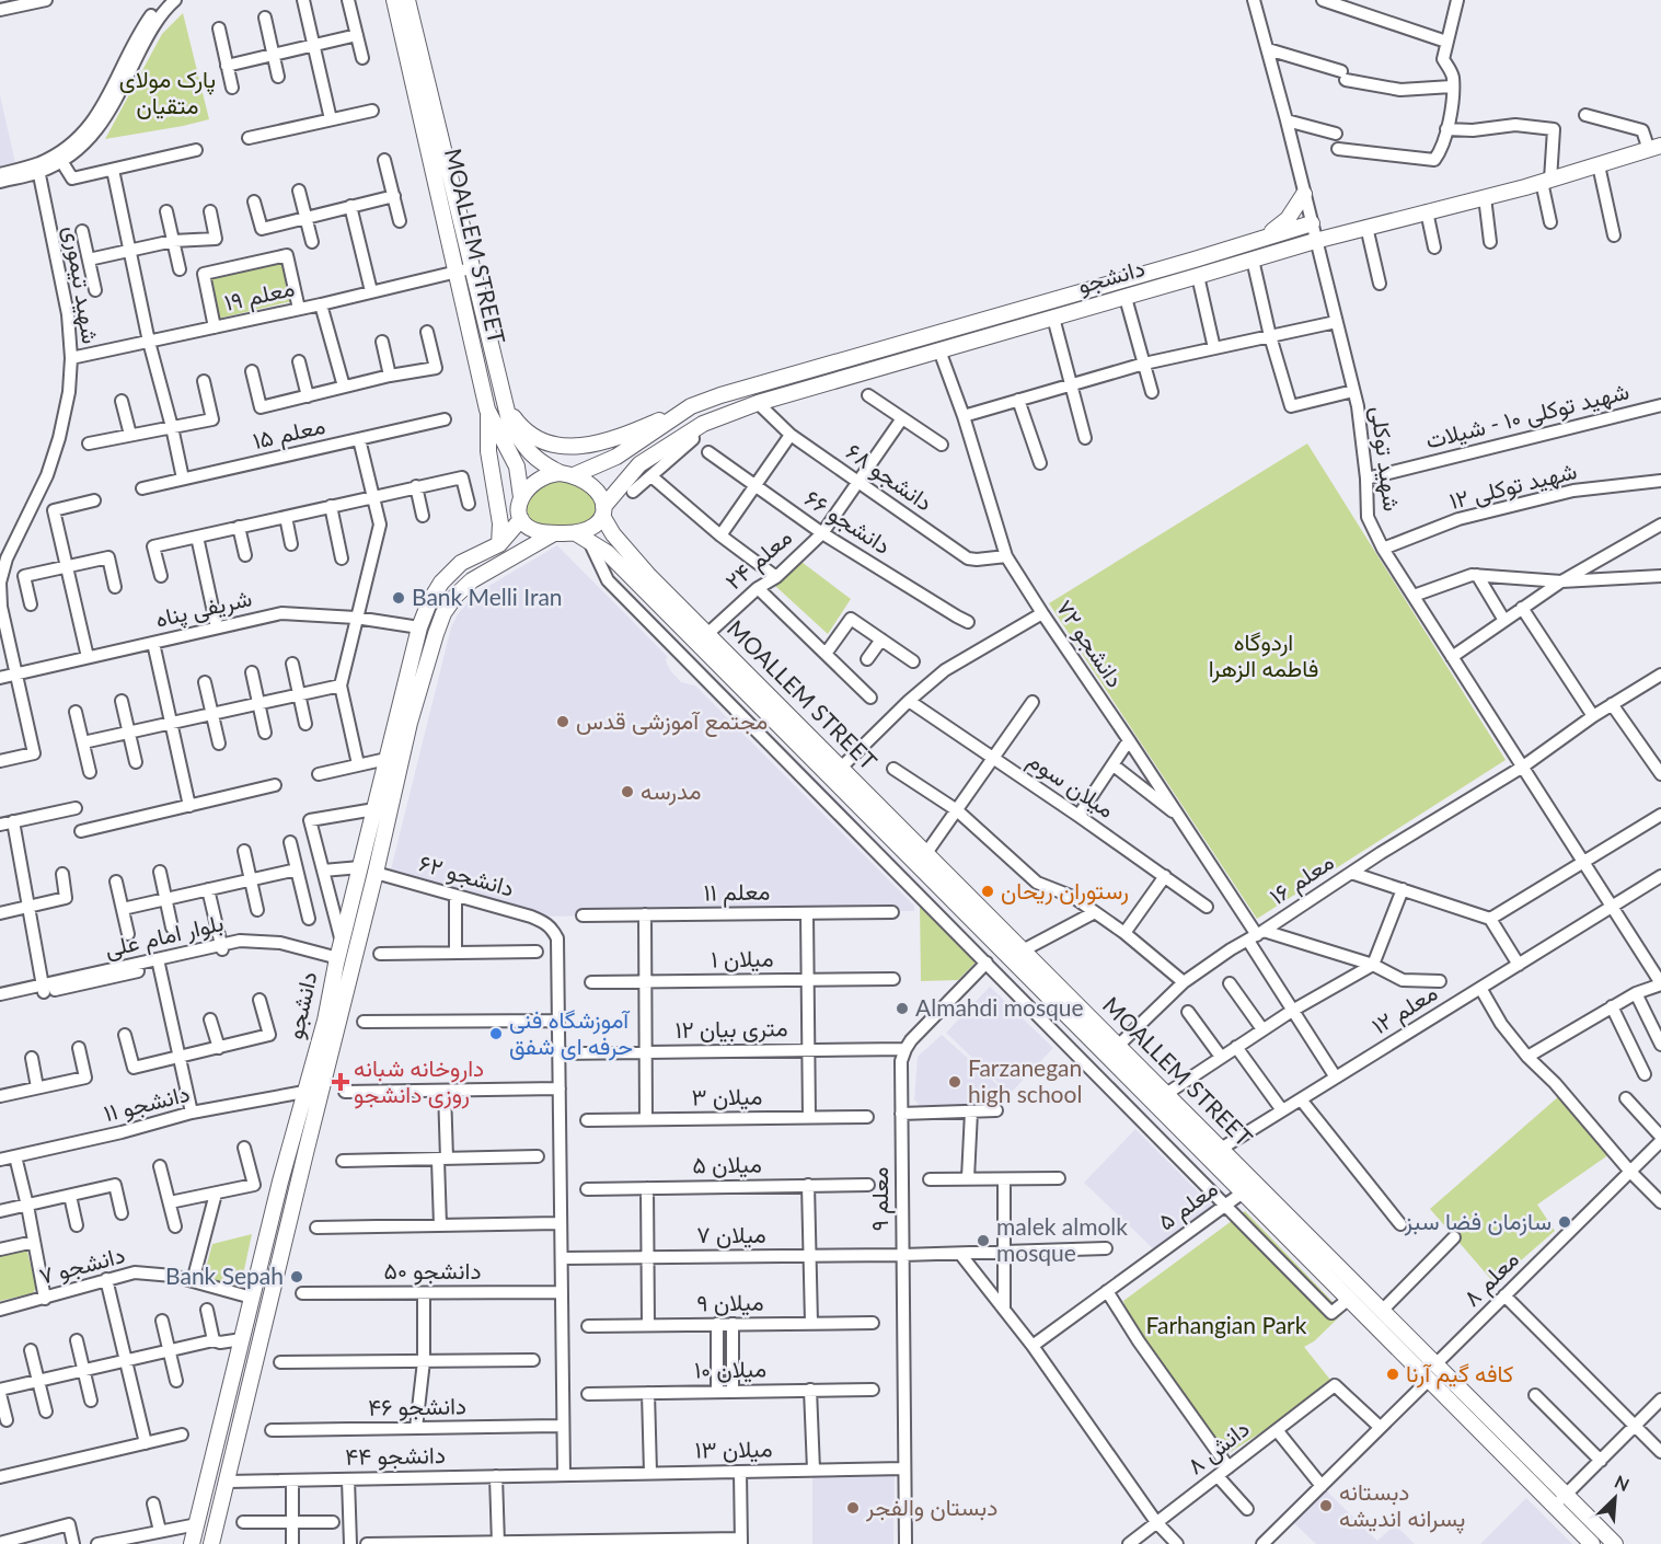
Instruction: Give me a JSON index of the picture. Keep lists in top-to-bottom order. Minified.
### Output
{"streets":{"main road":["MOALLEM STREET","دانشجو"],"street":["شهید تیموری","معلم ۱۹","شهید توکلی ۱۰ - شیلات","معلم ۱۵","شهید توکلی","دانشجو ۶۸","شهید توکلی ۱۲","دانشجو ۶۶","معلم ۲۴","شریفی پناه","دانشجو ۷۲","میلان سوم","دانشجو ۶۲","معلم ۱۶","معلم ۱۱","بلوار امام علی","میلان ۱","معلم ۱۲","۱۲ متری بیان","میلان ۳","دانشجو ۱۱","میلان ۵","معلم ۹","معلم ۵","میلان ۷","دانشجو ۷","دانشجو ۵۰","معلم ۸","میلان ۹","میلان ۱۰","دانشجو ۴۶","دانش ۸","میلان ۱۳","دانشجو ۴۴"]},"crossings":[["MOALLEM STREET","دانشجو"],["MOALLEM STREET","معلم ۱۹"],["MOALLEM STREET","معلم ۲۴"],["MOALLEM STREET","معلم ۱۶"],["MOALLEM STREET","معلم ۱۲"],["MOALLEM STREET","معلم ۵"],["MOALLEM STREET","معلم ۸"],["دانشجو","شهید توکلی"],["دانشجو","دانشجو ۶۸"],["دانشجو","شریفی پناه"],["دانشجو","دانشجو ۷۲"],["دانشجو","دانشجو ۶۲"],["دانشجو","بلوار امام علی"],["دانشجو","دانشجو ۱۱"],["دانشجو","دانشجو ۷"],["دانشجو","دانشجو ۴۴"],["شهید تیموری","معلم ۱۹"],["شهید تیموری","شریفی پناه"],["شهید توکلی ۱۰ - شیلات","شهید توکلی"],["شهید توکلی","شهید توکلی ۱۲"],["شهید توکلی","معلم ۱۶"],["شهید توکلی","معلم ۱۲"],["دانشجو ۶۸","معلم ۲۴"],["دانشجو ۶۸","دانشجو ۷۲"],["دانشجو ۶۶","معلم ۲۴"],["دانشجو ۷۲","معلم ۱۶"],["دانشجو ۷۲","معلم ۱۲"],["۱۲ متری بیان","معلم ۹"],["معلم ۹","میلان ۷"],["معلم ۹","میلان ۱۳"],["میلان ۱۳","دانشجو ۴۴"]],"parks":["پارک مولای متقیان","اردوگاه فاطمه الزهرا","Farhangian Park"],"places":{"other":["Bank Melli Iran","مجتمع آموزشی قدس","مدرسه","رستوران ریحان","Almahdi mosque","آموزشگاه فنی حرفه ای شفق","Farzanegan high school","سازمان فضا سبز","malek almolk mosque","Bank Sepah","کافه گیم آرنا","دبستانه پسرانه اندیشه","دبستان والفجر"],"health":["داروخانه شبانه روزی دانشجو"]},"north":"top right"}
